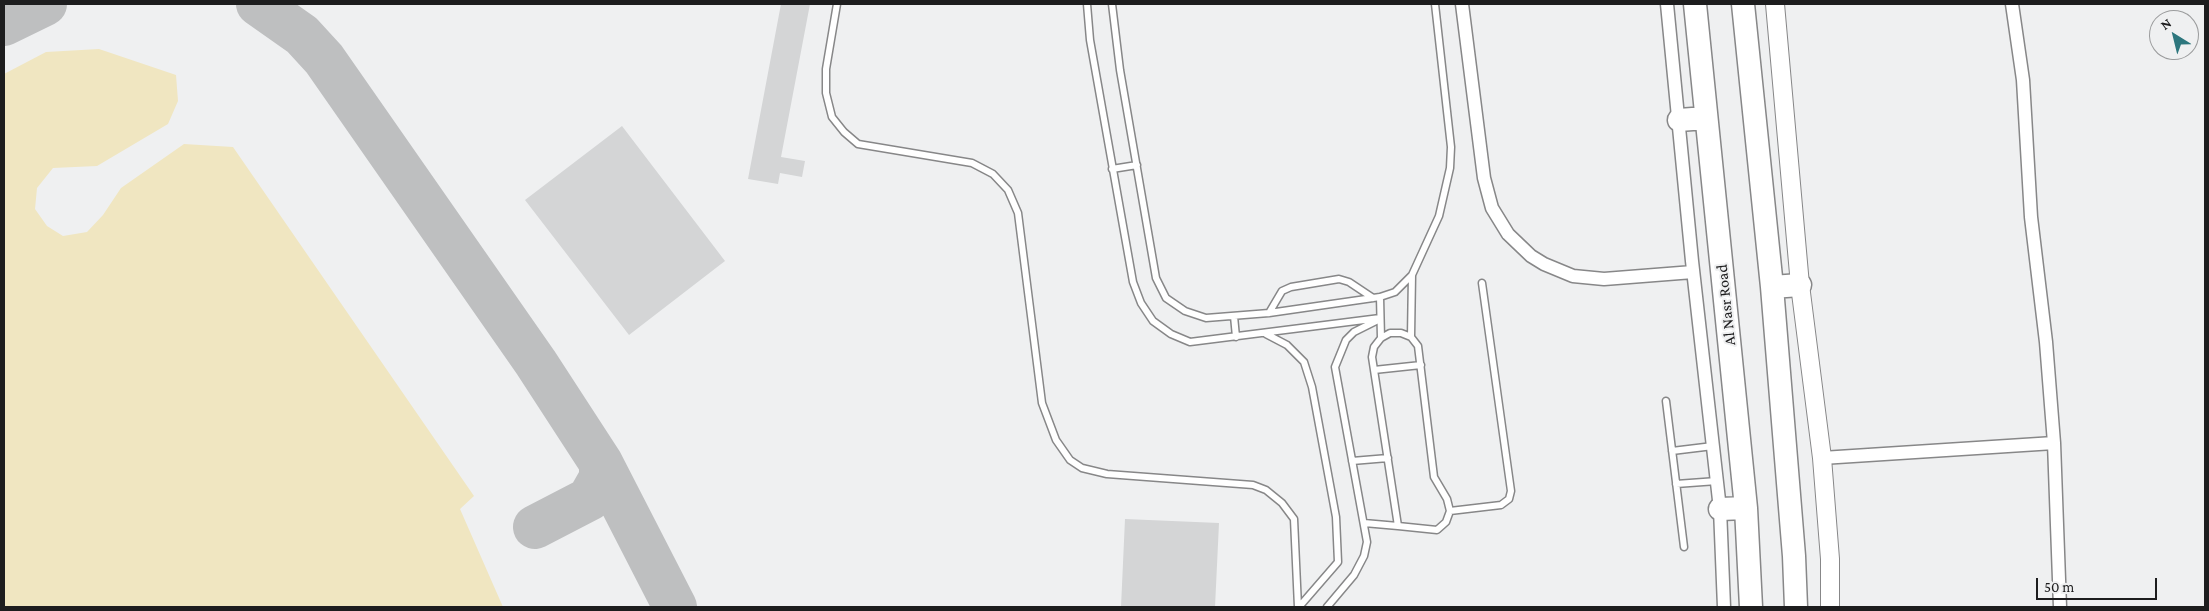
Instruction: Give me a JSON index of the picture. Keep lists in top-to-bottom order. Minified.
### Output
{"streets":{"highway":["Al Nasr Road"]},"scale_bar":"50 m","north":"top left"}
